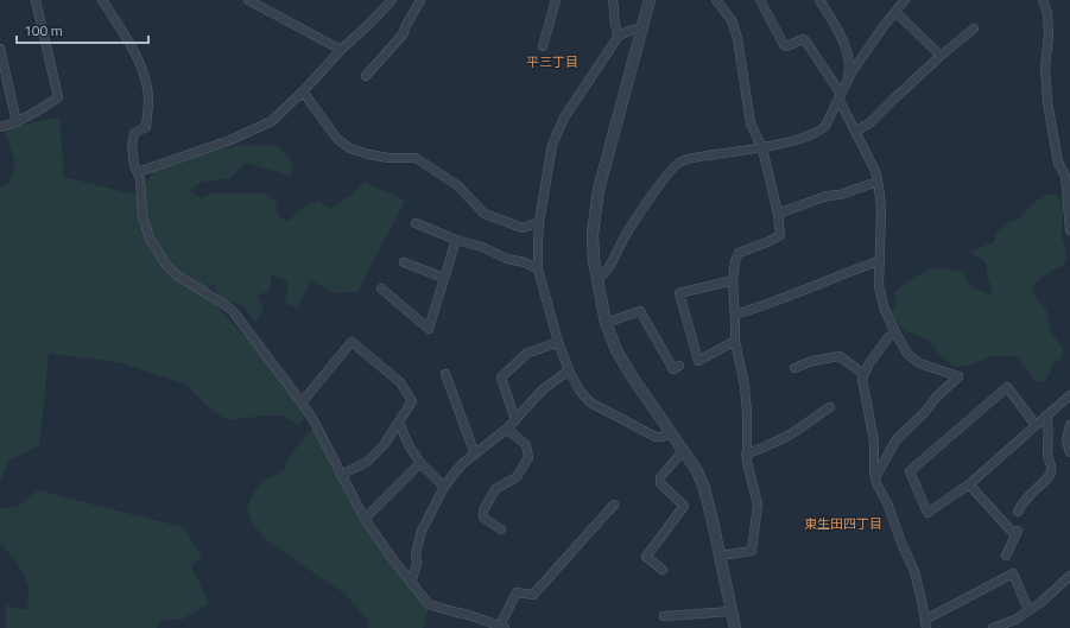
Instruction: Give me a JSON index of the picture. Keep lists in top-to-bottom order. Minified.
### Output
{"districts":["平三丁目","東生田四丁目"],"scale_bar":"100 m"}
